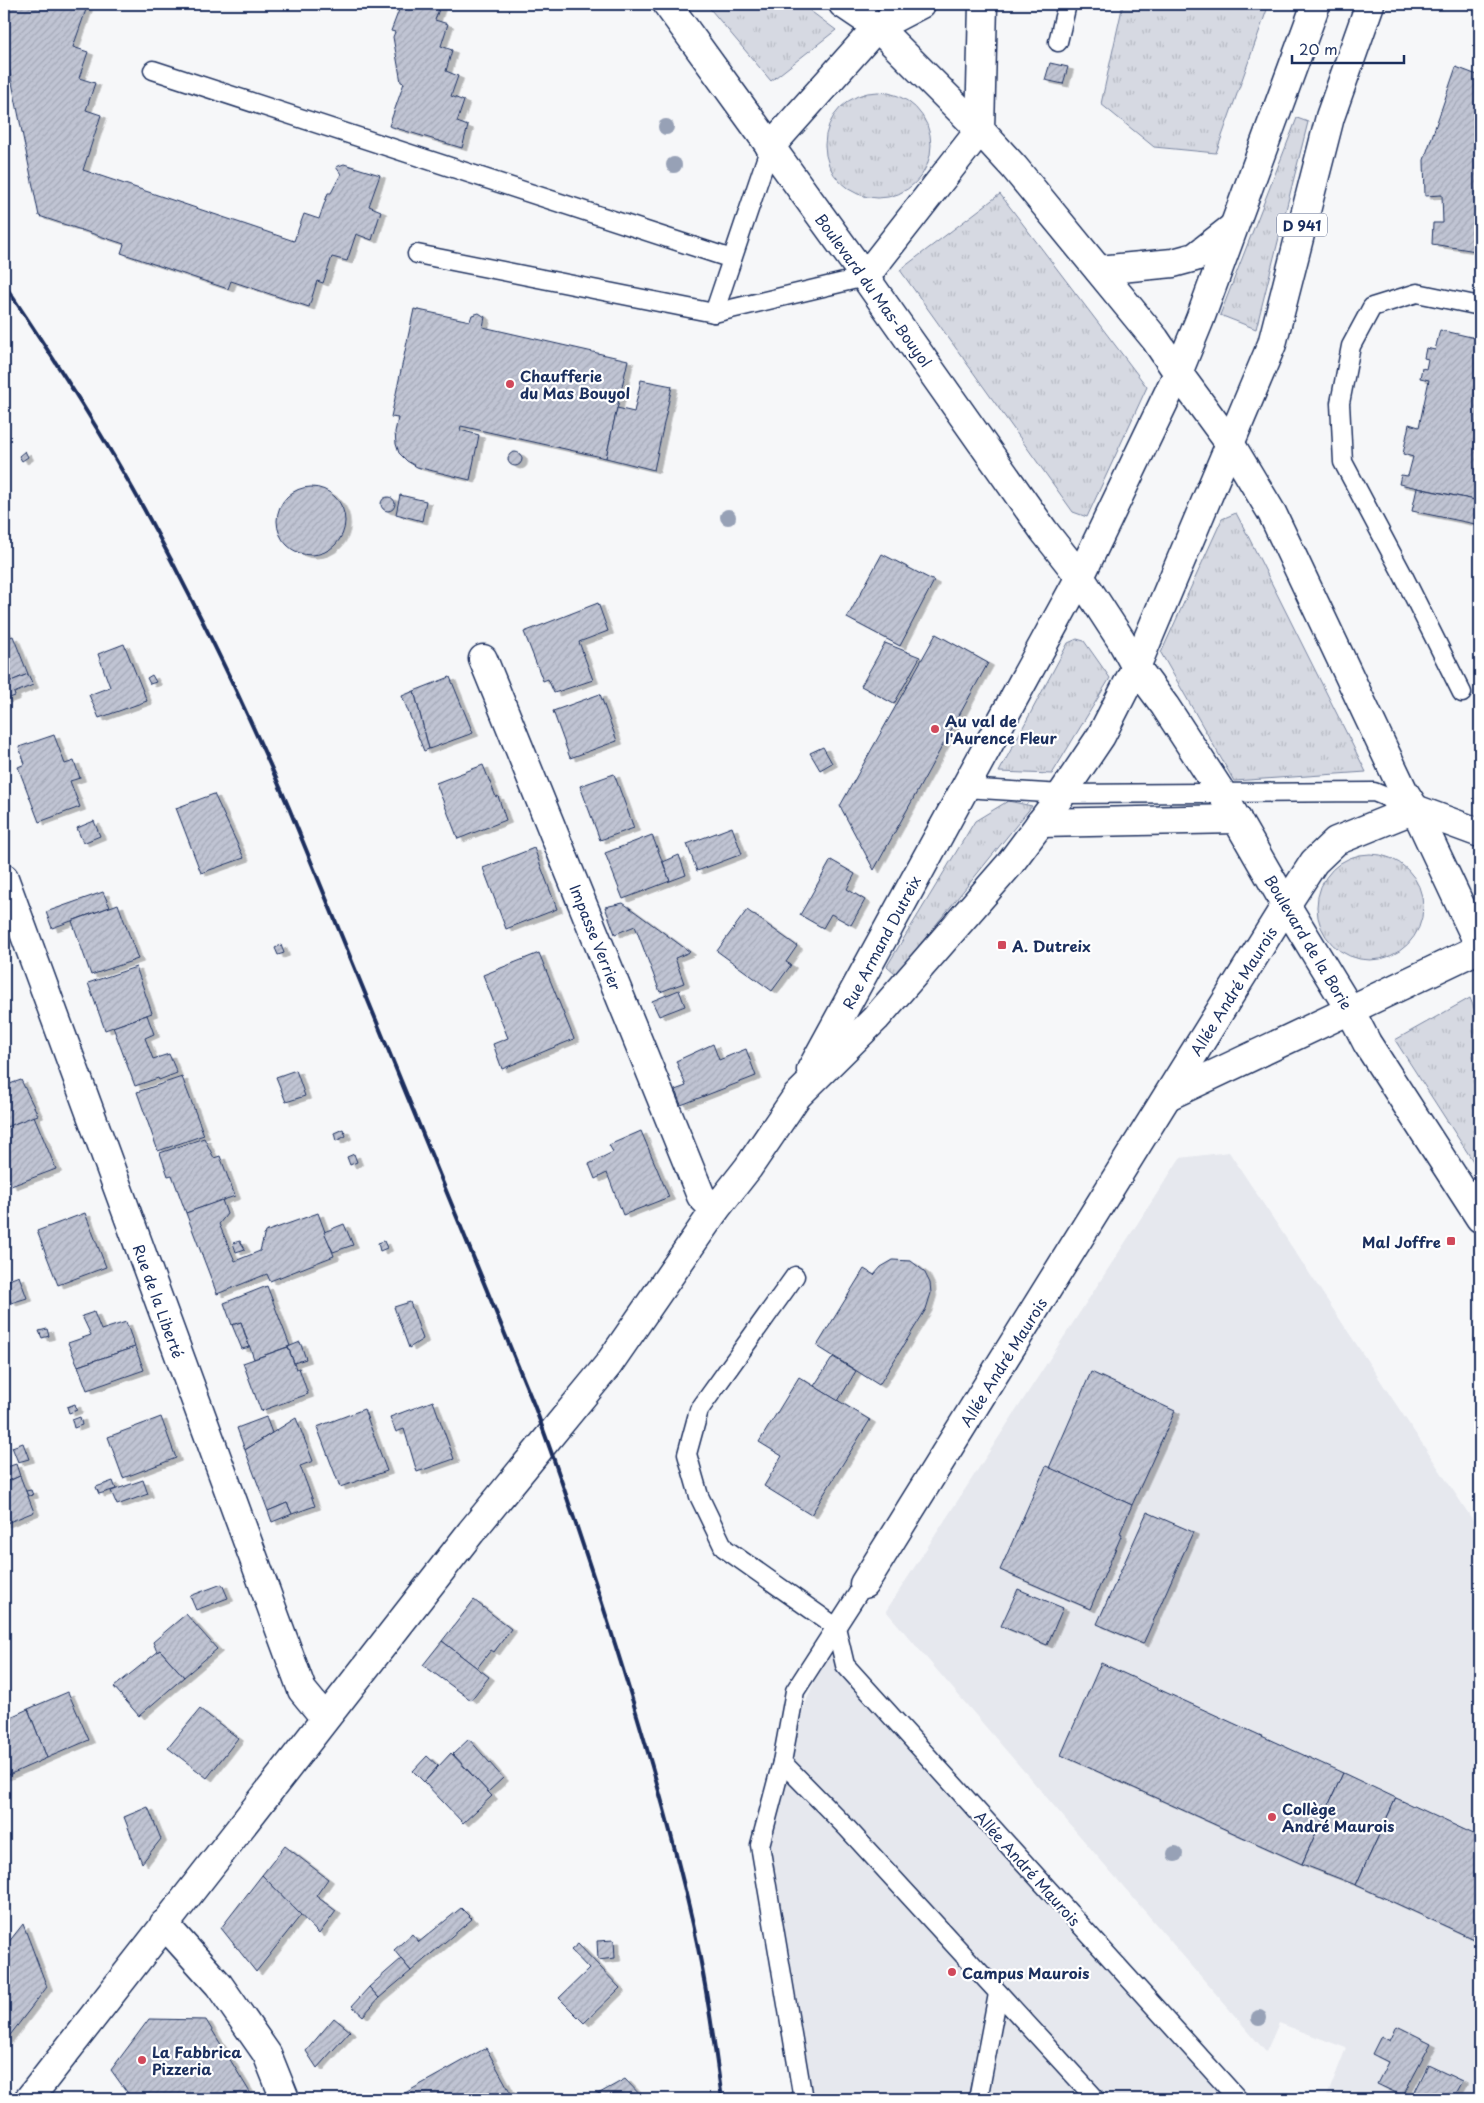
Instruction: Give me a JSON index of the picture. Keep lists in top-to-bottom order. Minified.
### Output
{"streets":{"main road":["D 941","Boulevard du Mas-Bouyol","Impasse Verrier","Rue Armand Dutreix","Boulevard de la Borie","Allée André Maurois","Rue de la Liberté"]},"crossings":[["Boulevard du Mas-Bouyol","Rue Armand Dutreix"],["Boulevard du Mas-Bouyol","Boulevard de la Borie"],["Boulevard de la Borie","Allée André Maurois"]],"places":{"other":["Chaufferie du Mas Bouyol","Au val de l'Aurence Fleur","Collège André Maurois","Campus Maurois","La Fabbrica Pizzeria"],"transit":["A. Dutreix","Mal Joffre"]},"scale_bar":"20 m"}
